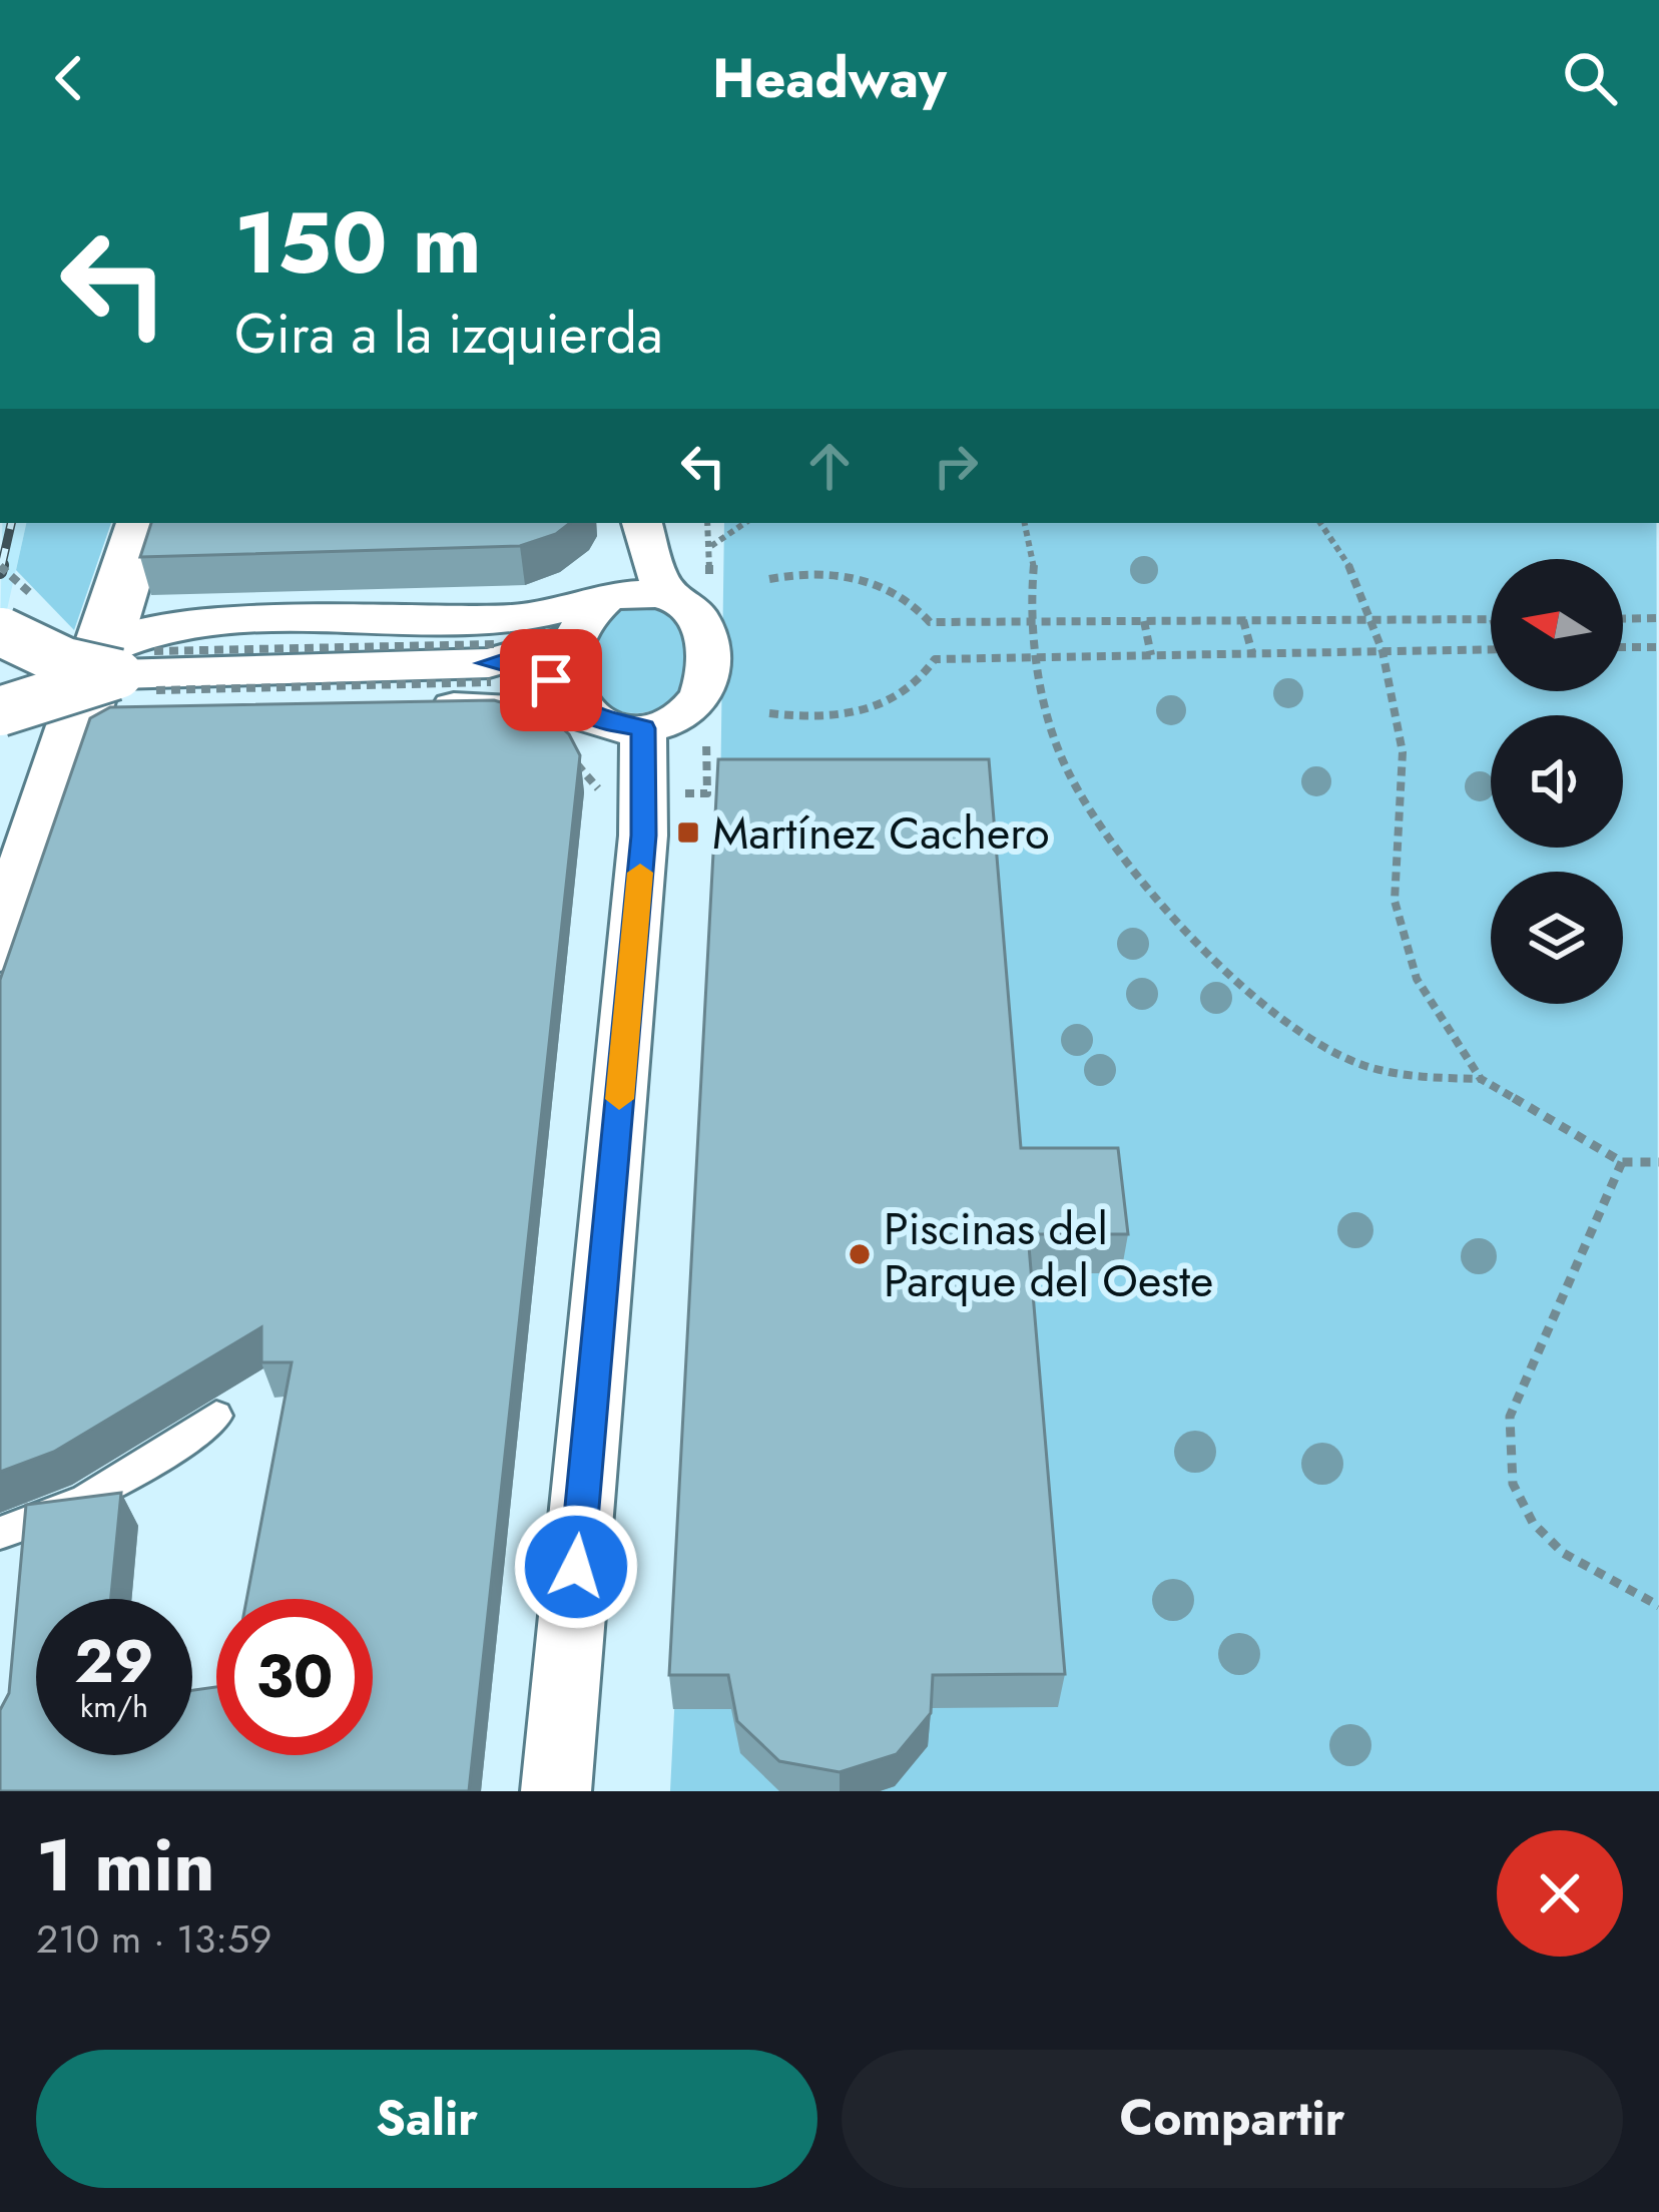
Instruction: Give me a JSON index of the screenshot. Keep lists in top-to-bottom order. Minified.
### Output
{"places":{"transit":["Martínez Cachero"],"other":["Piscinas del Parque del Oeste"]},"north":"left","page":{"header":"Headway","turn":["150 m","Gira a la izquierda"],"speed":"29 km/h","limit":"30","heading":["1 min","210 m · 13:59"],"buttons":["Salir","Compartir"]}}
